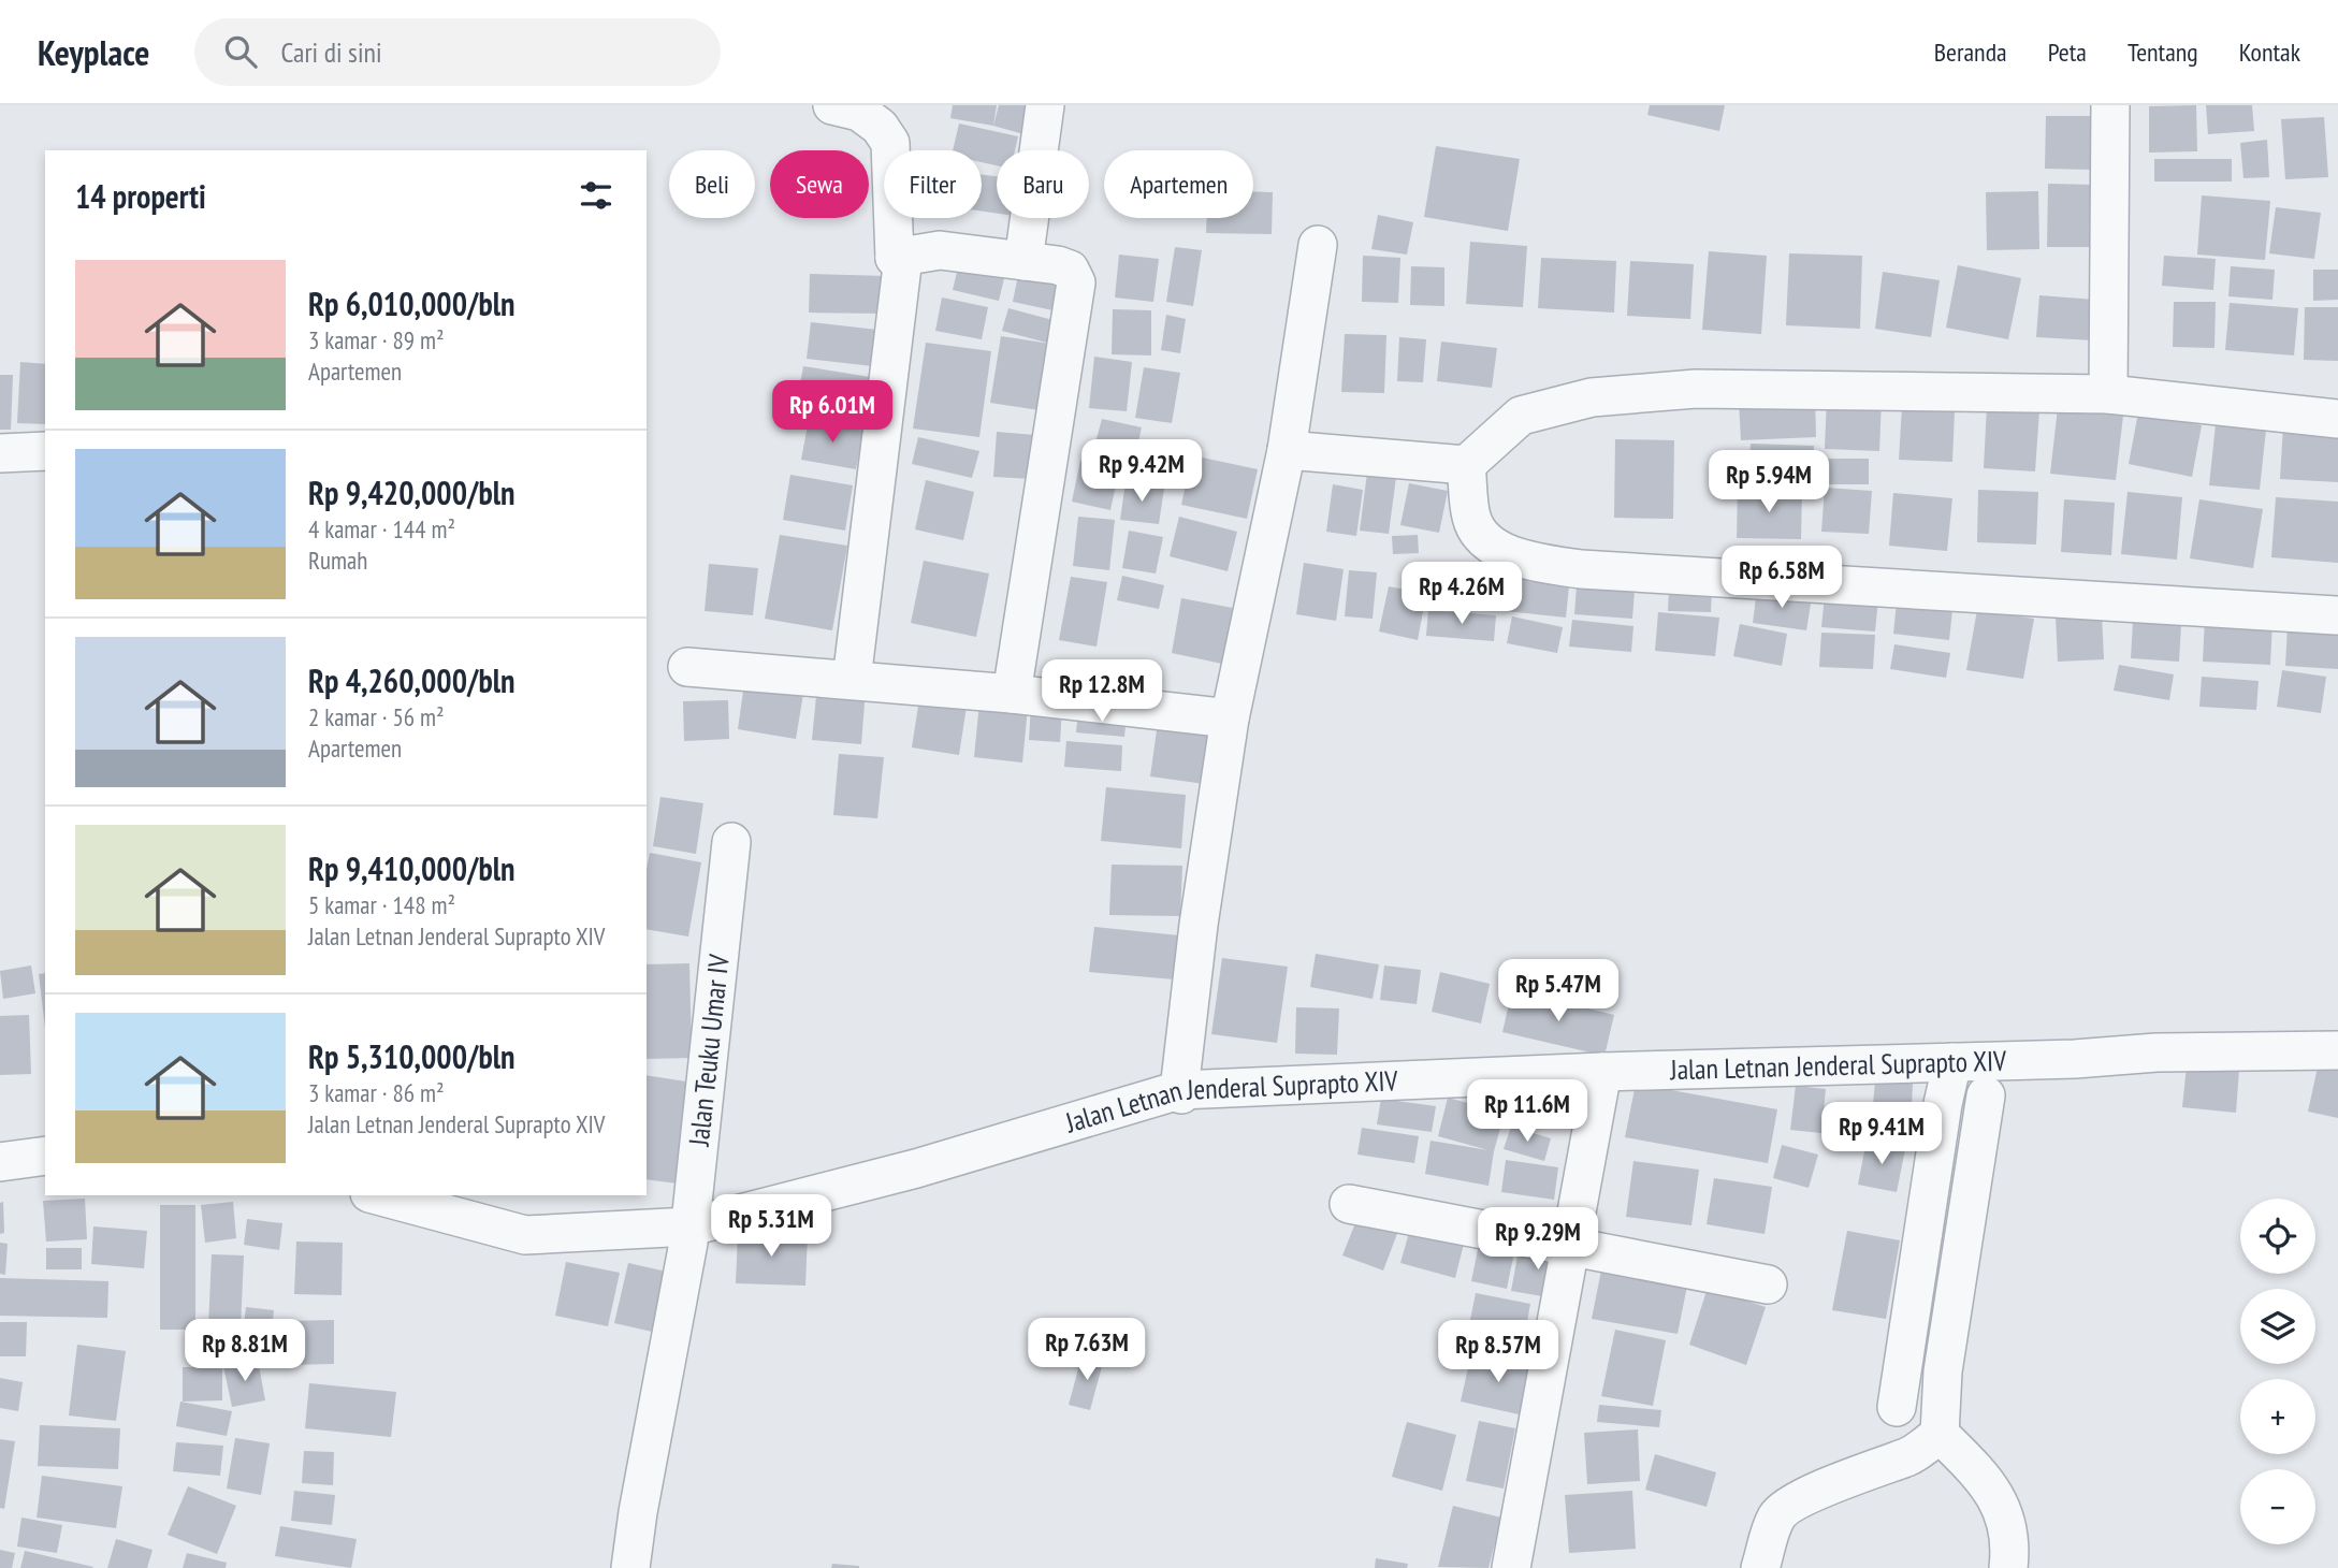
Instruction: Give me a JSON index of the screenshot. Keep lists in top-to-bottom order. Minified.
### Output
{"streets":{"street":["Jalan Teuku Umar IV","Jalan Letnan Jenderal Suprapto XIV"]},"crossings":[["Jalan Teuku Umar IV","Jalan Letnan Jenderal Suprapto XIV"]],"page":{"header":"Keyplace","search":"Cari di sini","nav":["Beranda","Peta","Tentang","Kontak"],"chip":["Beli","Sewa","Filter","Baru","Apartemen"],"heading":"14 properti","list":[{"name":"Rp 6,010,000/bln","note":"3 kamar · 89 m² · Apartemen"},{"name":"Rp 9,420,000/bln","note":"4 kamar · 144 m² · Rumah"},{"name":"Rp 4,260,000/bln","note":"2 kamar · 56 m² · Apartemen"},{"name":"Rp 9,410,000/bln","note":"5 kamar · 148 m² · Jalan Letnan Jenderal Suprapto XIV"},{"name":"Rp 5,310,000/bln","note":"3 kamar · 86 m² · Jalan Letnan Jenderal Suprapto XIV"}],"price":["Rp 6.01M","Rp 9.42M","Rp 5.94M","Rp 6.58M","Rp 4.26M","Rp 12.8M","Rp 5.47M","Rp 11.6M","Rp 9.41M","Rp 5.31M","Rp 9.29M","Rp 7.63M","Rp 8.81M","Rp 8.57M"],"map_buttons":["+","−"]}}
